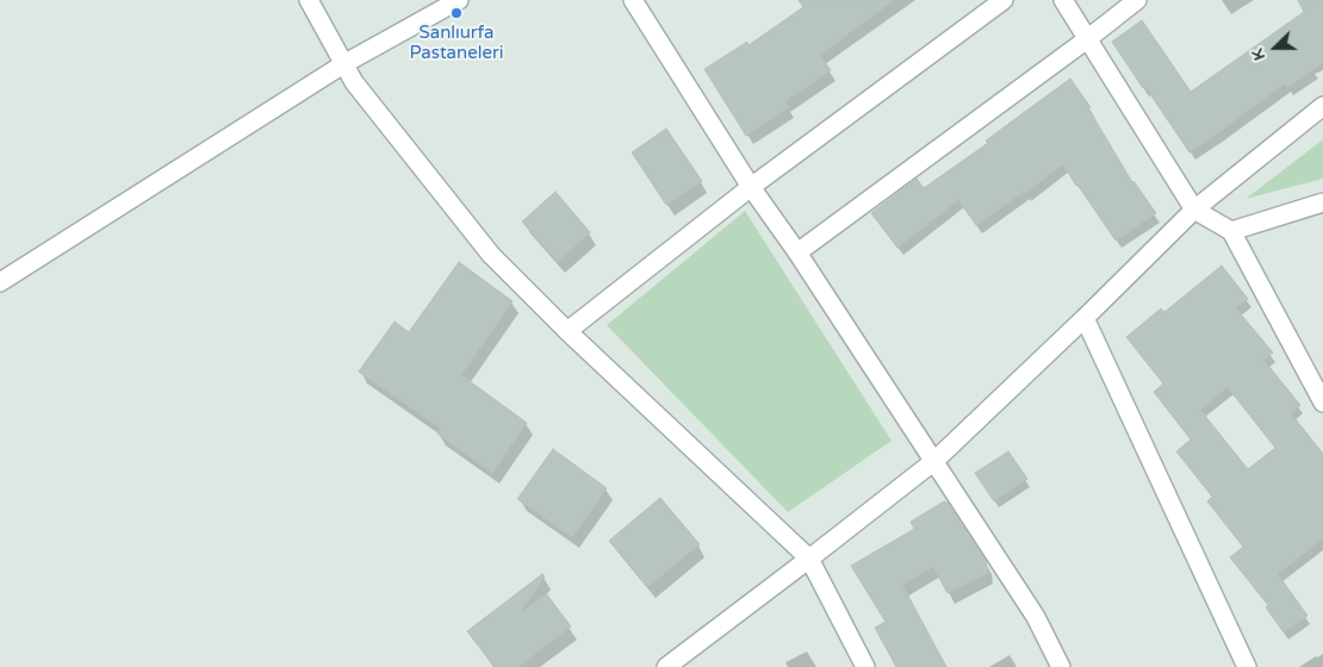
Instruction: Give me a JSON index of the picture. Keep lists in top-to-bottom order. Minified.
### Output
{"places":["Sanlıurfa Pastaneleri"],"north":"left"}
